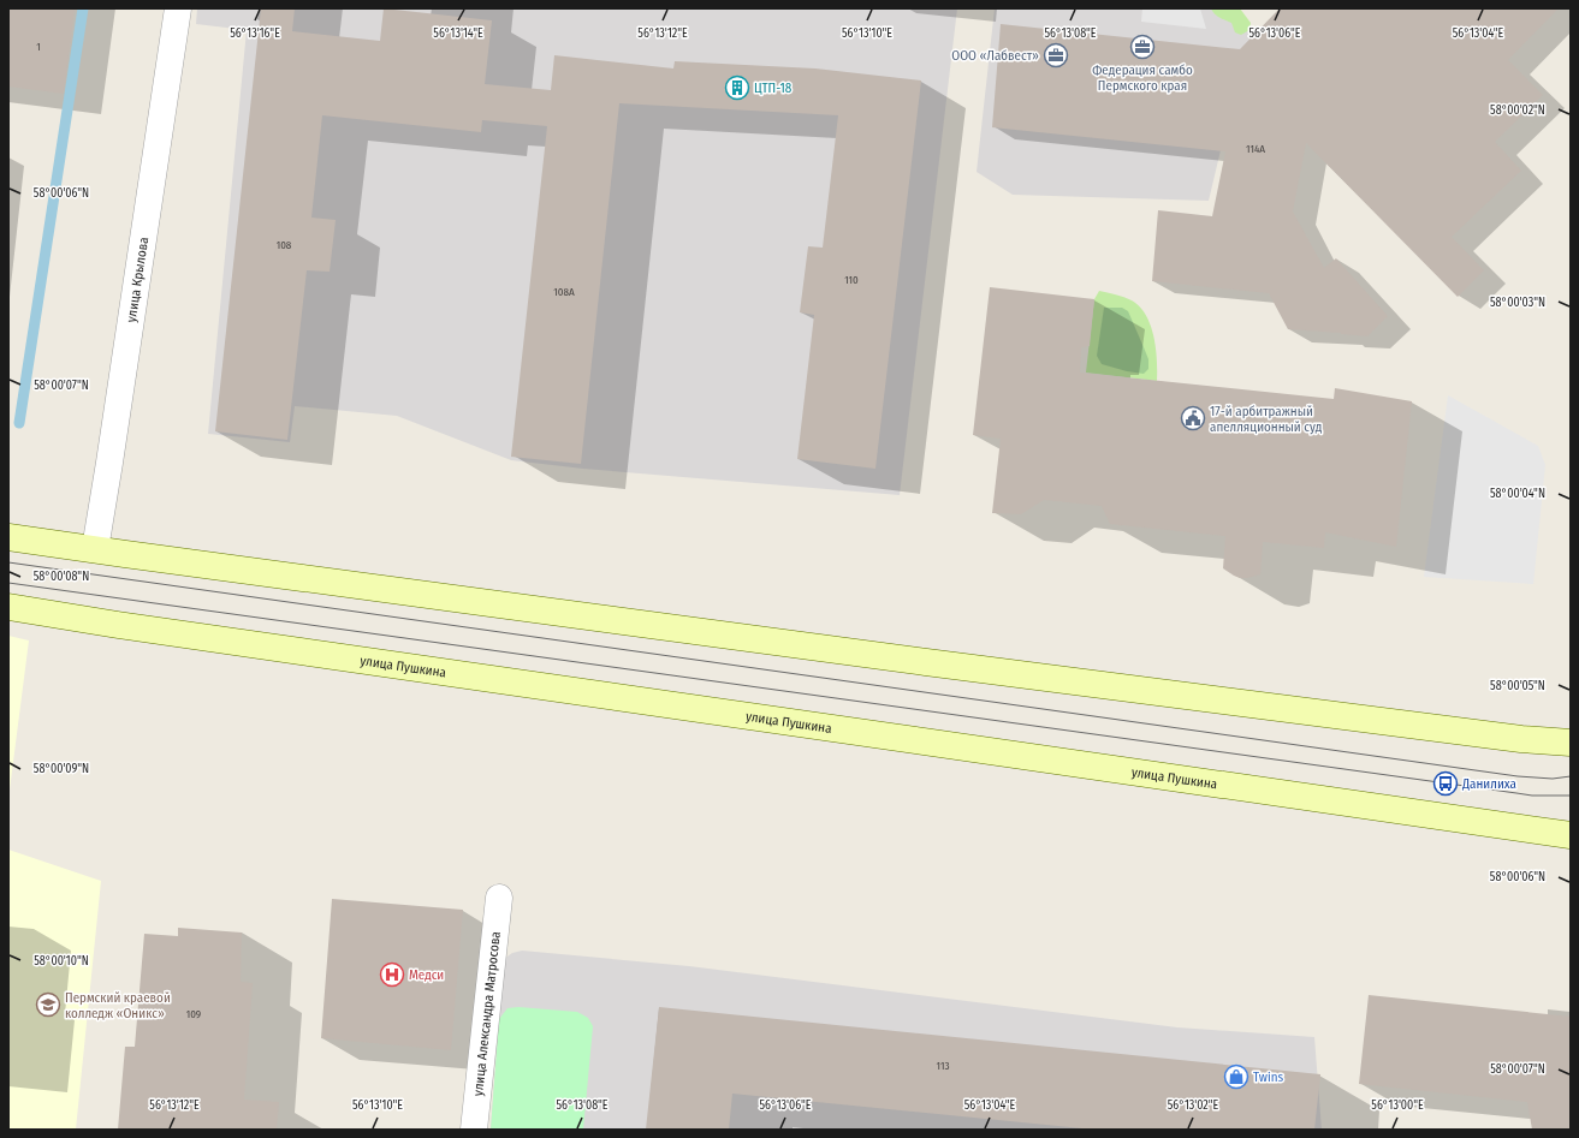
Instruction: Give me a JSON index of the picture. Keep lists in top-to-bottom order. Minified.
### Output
{"streets":{"main road":["улица Пушкина"],"street":["улица Крылова","улица Александра Матросова"]},"places":{"office":["Федерация самбо Пермского края","ООО «Лабвест»"],"building":["ЦТП-18"],"public building":["17-й арбитражный апелляционный суд"],"bus stop":["Данилиха"],"hospital":["Медси"],"school or university":["Пермский краевой колледж «Оникс»"],"shop":["Twins"]},"house_numbers":["1","114А","108","110","108А","109","113"],"coordinates":["56°13'16\"E","56°13'14\"E","56°13'12\"E","56°13'10\"E","56°13'08\"E","56°13'04\"E","56°13'06\"E","58°00'02\"N","58°00'06\"N","58°00'03\"N","58°00'07\"N","58°00'04\"N","58°00'08\"N","58°00'05\"N","58°00'09\"N","58°00'10\"N","56°13'02\"E","56°13'00\"E"]}
